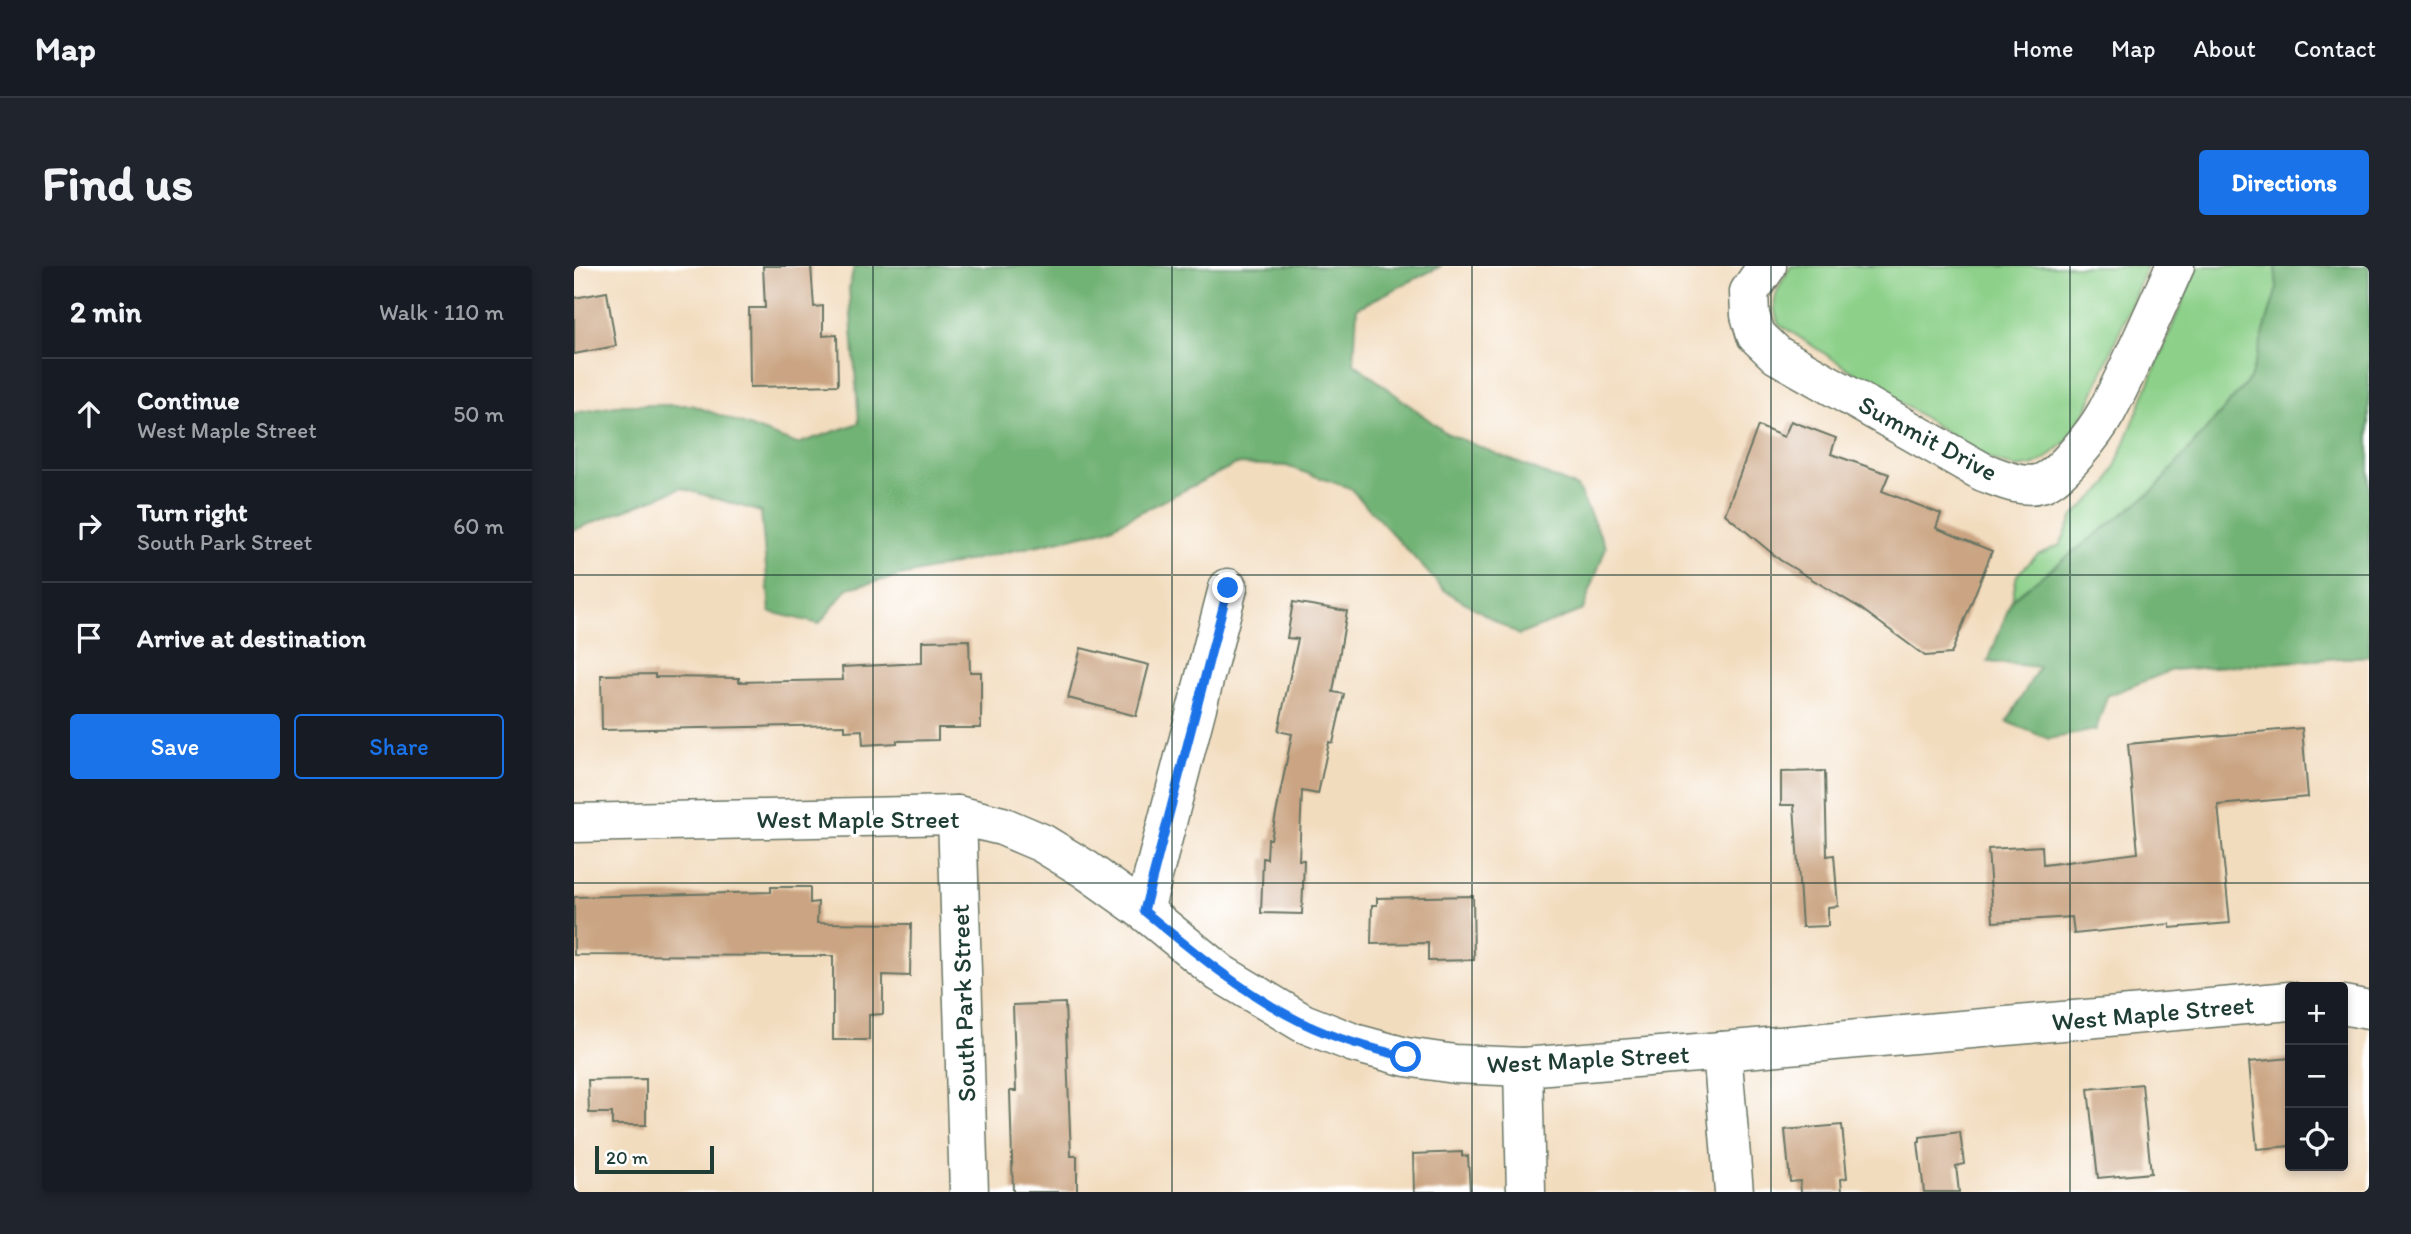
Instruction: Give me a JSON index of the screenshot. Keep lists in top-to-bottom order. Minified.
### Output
{"streets":{"street":["Summit Drive","West Maple Street","South Park Street"]},"crossings":[["West Maple Street","South Park Street"]],"scale_bar":"20 m","page":{"header":"Map","nav":["Home","Map","About","Contact"],"buttons":["Directions",["Save","Share"]],"title":"Find us","heading":["2 min","Walk · 110 m"],"list":[["Continue","West Maple Street","50 m"],["Turn right","South Park Street","60 m"],"Arrive at destination"],"map_buttons":["+","−"],"scale":"20 m"}}
